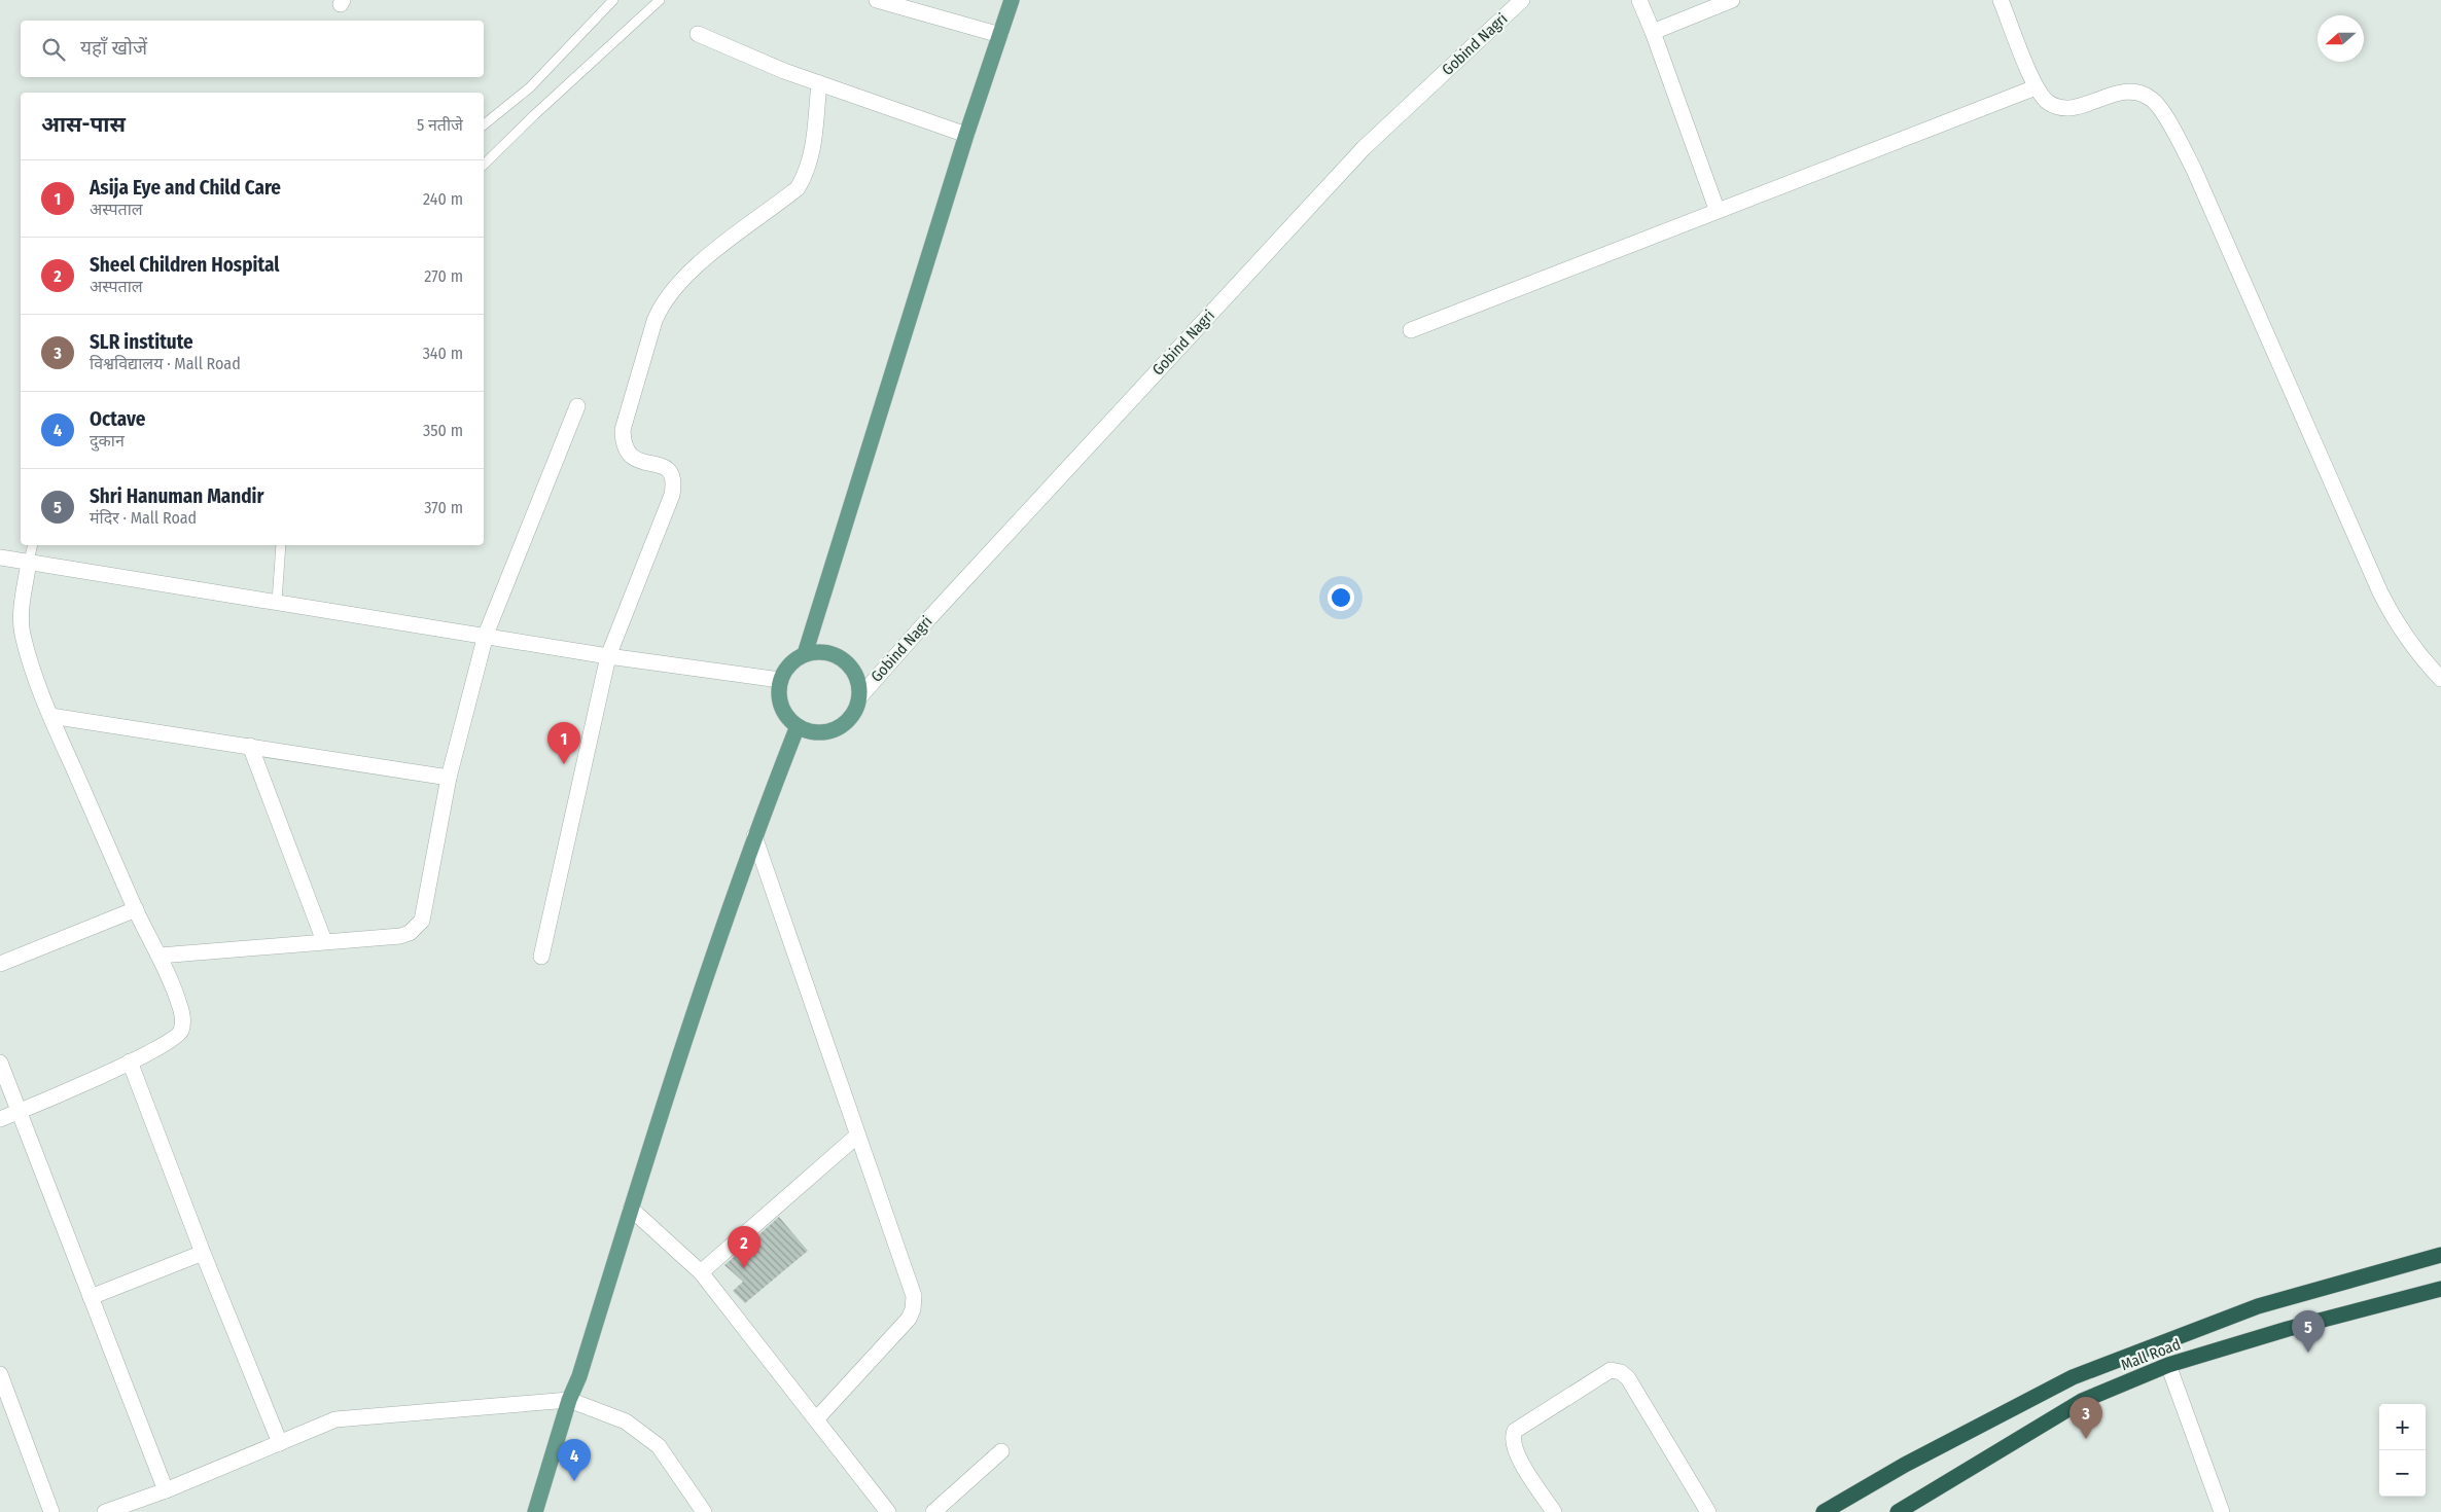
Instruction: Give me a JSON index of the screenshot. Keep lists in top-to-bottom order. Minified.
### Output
{"streets":{"highway":["Mall Road"],"street":["Gobind Nagri"]},"north":"left","page":{"search":"यहाँ खोजें","heading":["आस-पास","5 नतीजे"],"list":[{"mark":"1","name":"Asija Eye and Child Care","note":"अस्पताल","value":"240 m"},{"mark":"2","name":"Sheel Children Hospital","note":"अस्पताल","value":"270 m"},{"mark":"3","name":"SLR institute","note":"विश्वविद्यालय · Mall Road","value":"340 m"},{"mark":"4","name":"Octave","note":"दुकान","value":"350 m"},{"mark":"5","name":"Shri Hanuman Mandir","note":"मंदिर · Mall Road","value":"370 m"}],"pins":["1","2","5","3","4"],"map_buttons":["+","−"]}}
